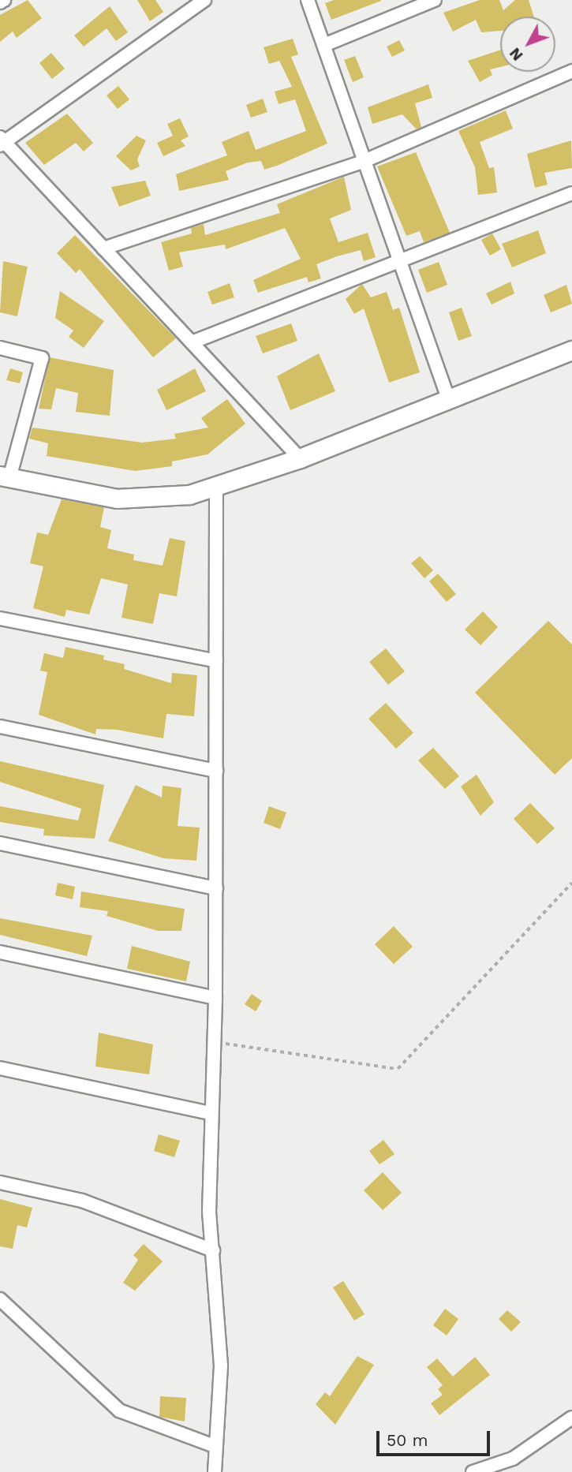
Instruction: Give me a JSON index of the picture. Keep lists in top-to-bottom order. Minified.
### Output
{"scale_bar":"50 m","north":"bottom left"}
